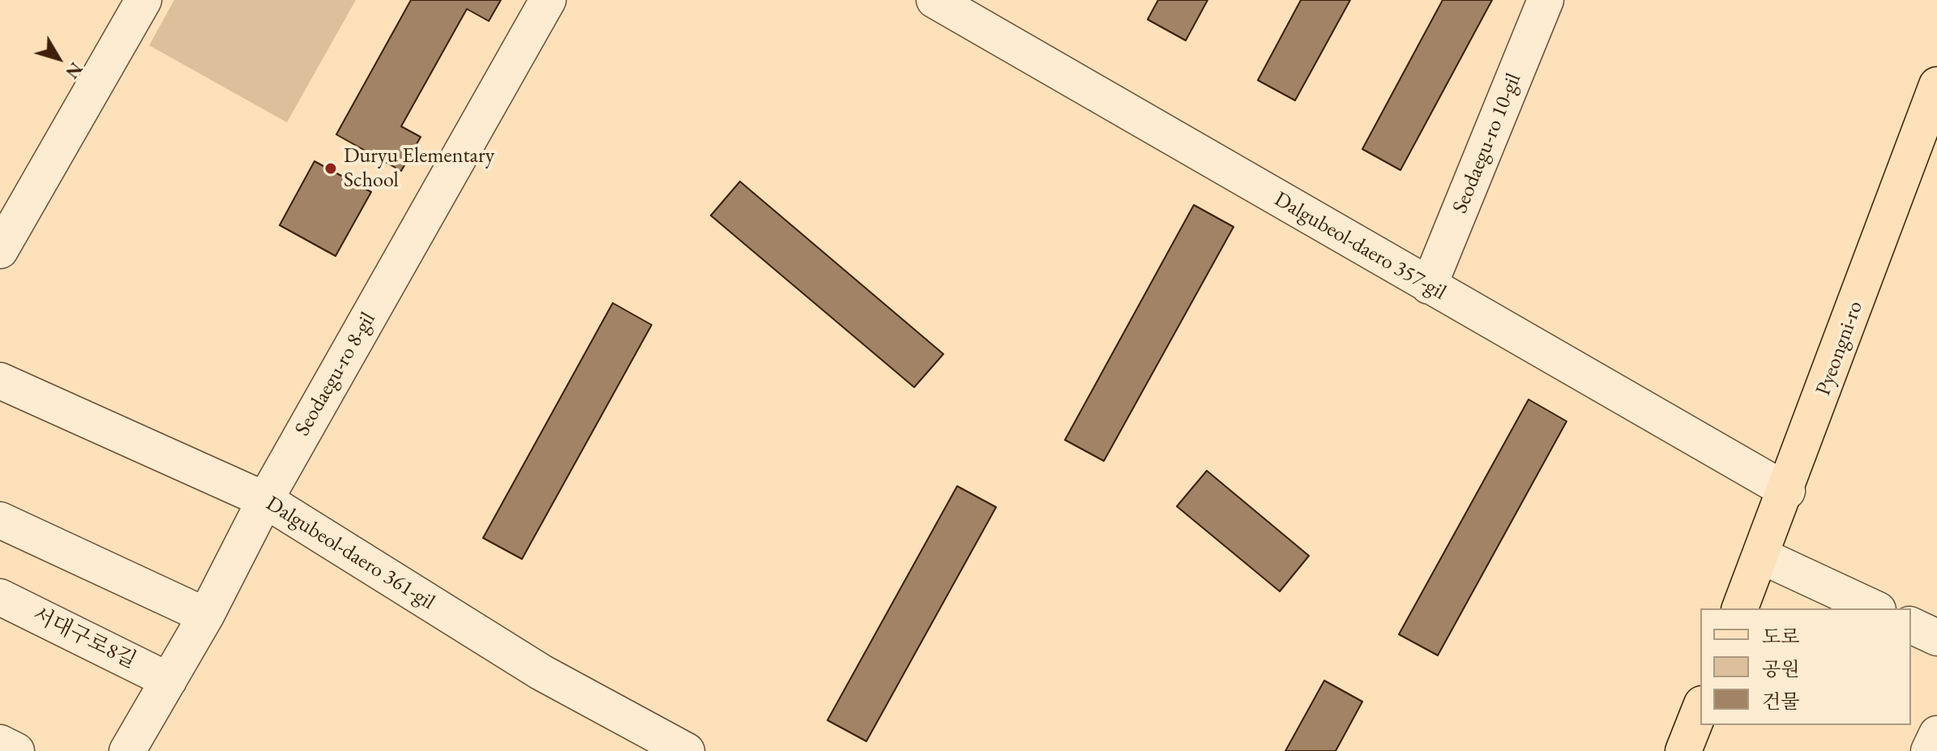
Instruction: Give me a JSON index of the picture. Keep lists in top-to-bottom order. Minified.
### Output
{"streets":{"main road":["Pyeongni-ro"],"street":["Seodaegu-ro 10-gil","Dalgubeol-daero 357-gil","Seodaegu-ro 8-gil","Dalgubeol-daero 361-gil","서대구로8길"]},"crossings":[["Seodaegu-ro 10-gil","Dalgubeol-daero 357-gil"],["Dalgubeol-daero 357-gil","Pyeongni-ro"],["Seodaegu-ro 8-gil","Dalgubeol-daero 361-gil"],["Seodaegu-ro 8-gil","서대구로8길"]],"places":["Duryu Elementary School"],"legend":["도로","공원","건물"],"north":"bottom right"}
